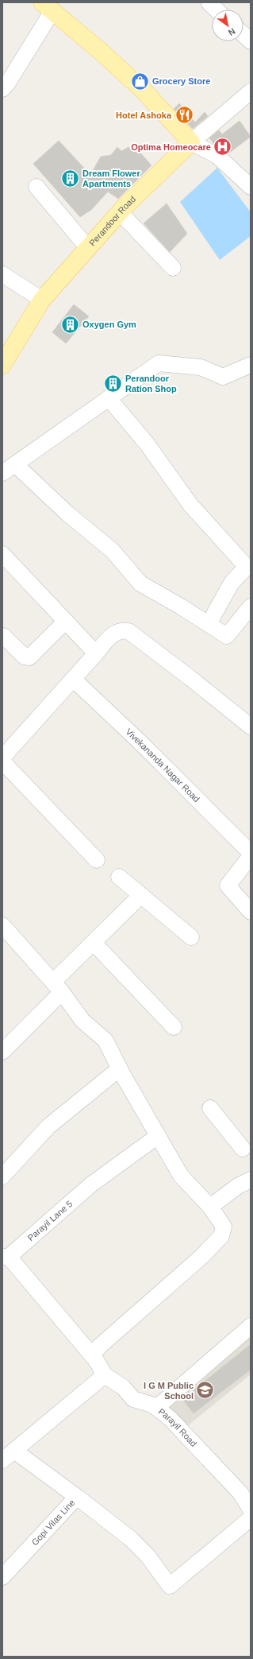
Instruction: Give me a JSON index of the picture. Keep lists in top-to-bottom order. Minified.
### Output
{"streets":{"main road":["Perandoor Road"],"street":["Vivekananda Nagar Road","Parayil Lane 5","Parayil Road","Gopi Vilas Line"]},"places":{"shop":["Grocery Store"],"restaurant":["Hotel Ashoka"],"hospital":["Optima Homeocare"],"building":["Dream Flower Apartments","Oxygen Gym","Perandoor Ration Shop"],"school or university":["I G M Public School"]},"north":"bottom right"}
